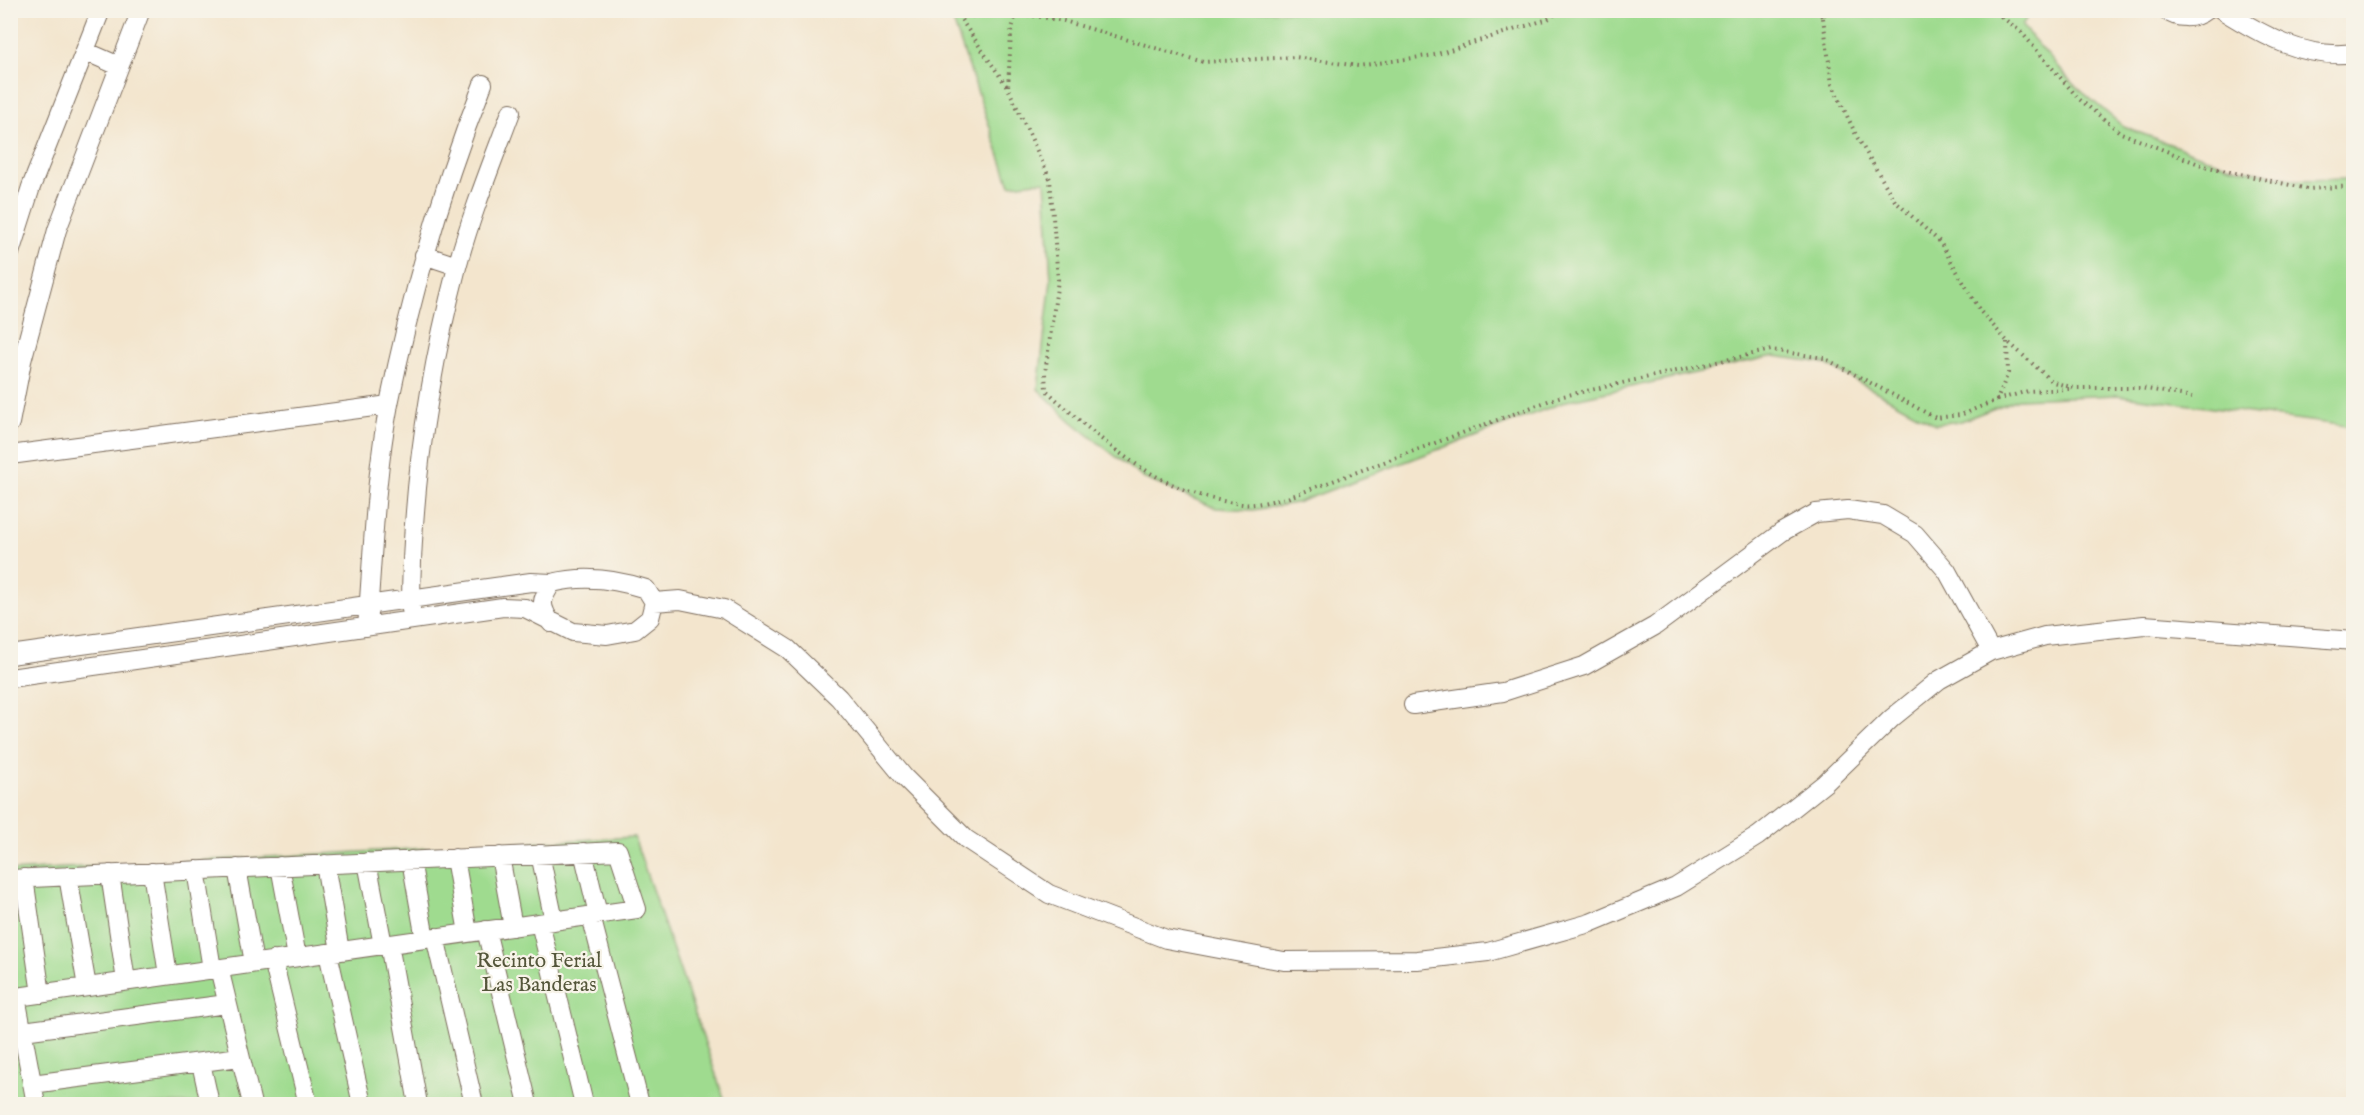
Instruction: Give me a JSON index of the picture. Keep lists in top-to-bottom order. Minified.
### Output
{"parks":["Recinto Ferial Las Banderas"]}
